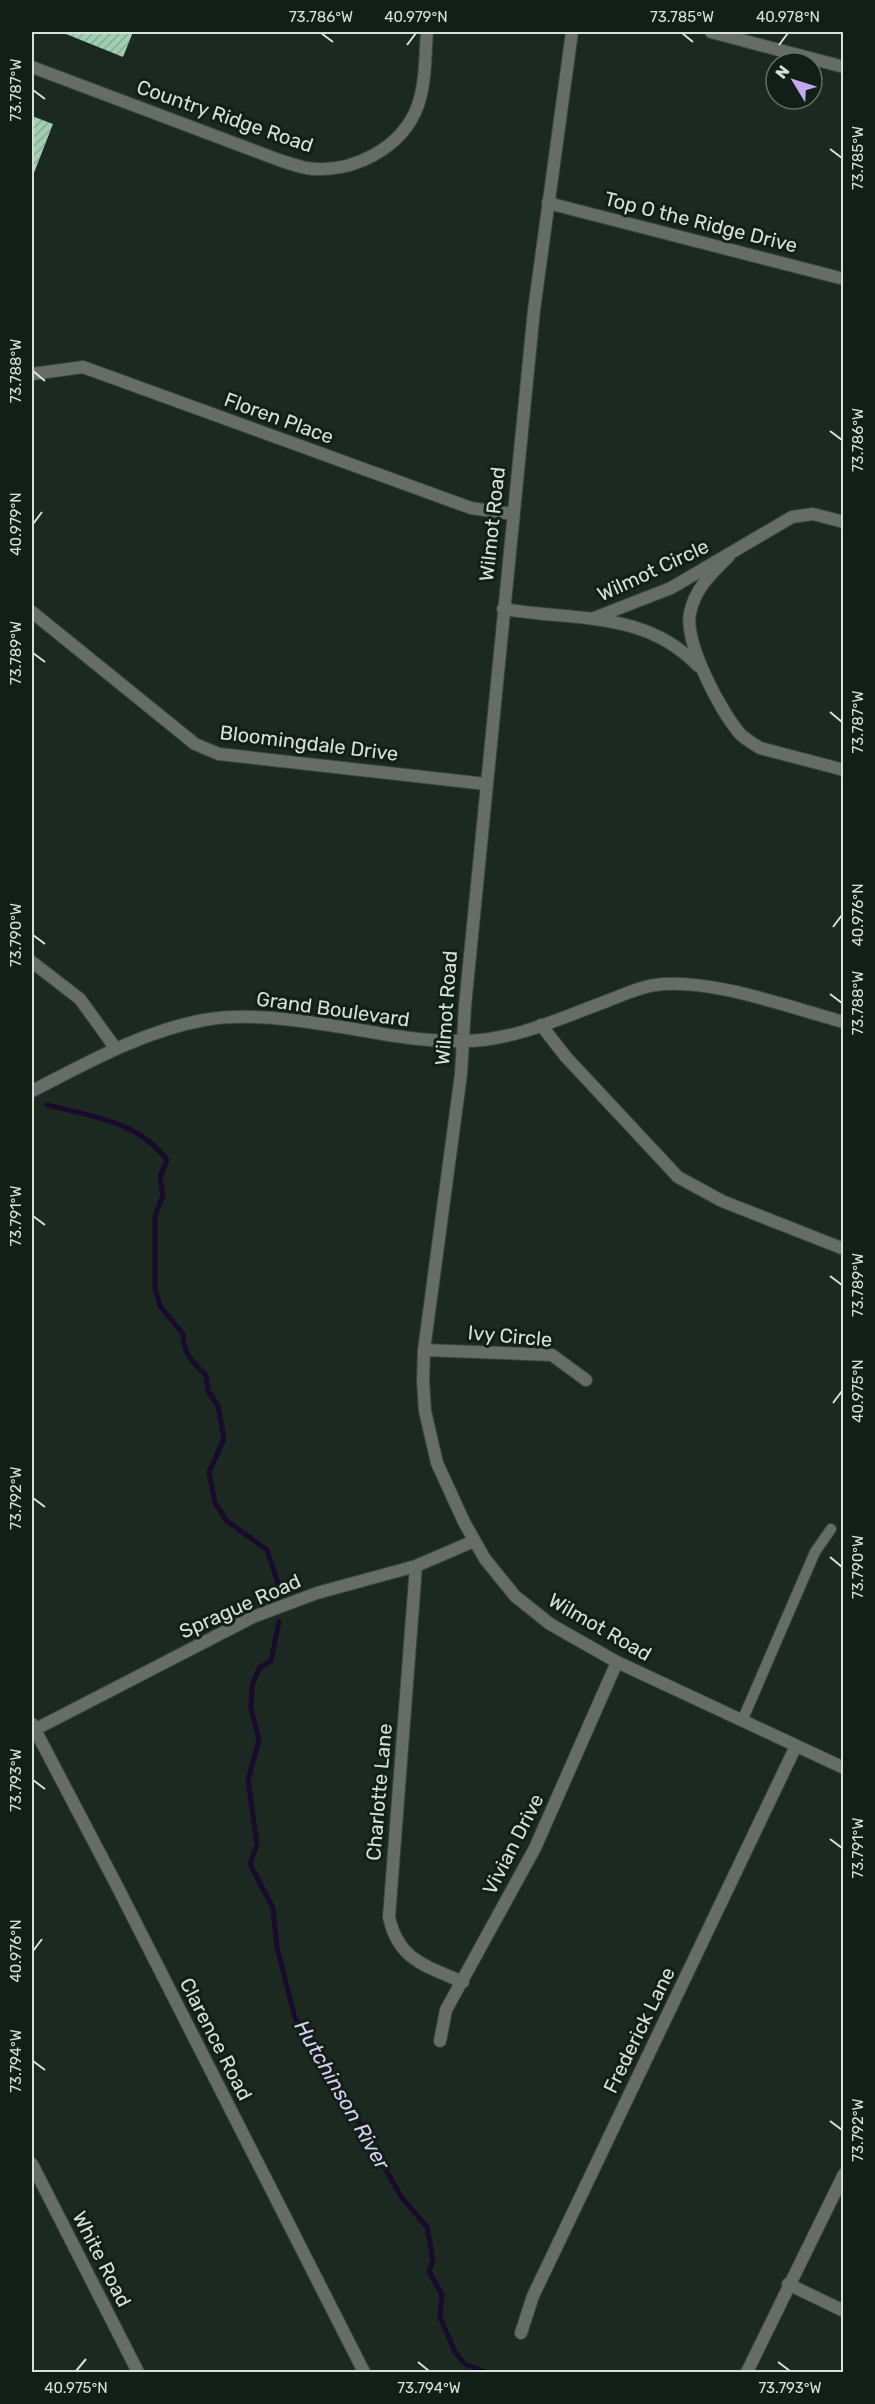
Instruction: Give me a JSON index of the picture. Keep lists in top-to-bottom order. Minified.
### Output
{"streets":{"street":["Country Ridge Road","Top O the Ridge Drive","Floren Place","Wilmot Road","Wilmot Circle","Bloomingdale Drive","Grand Boulevard","Ivy Circle","Sprague Road","Charlotte Lane","Vivian Drive","Frederick Lane","Clarence Road","White Road"]},"crossings":[["Top O the Ridge Drive","Wilmot Road"],["Floren Place","Wilmot Road"],["Wilmot Road","Wilmot Circle"],["Wilmot Road","Bloomingdale Drive"],["Wilmot Road","Grand Boulevard"],["Wilmot Road","Ivy Circle"],["Wilmot Road","Sprague Road"],["Wilmot Road","Vivian Drive"],["Wilmot Road","Frederick Lane"],["Sprague Road","Charlotte Lane"],["Sprague Road","Clarence Road"],["Charlotte Lane","Vivian Drive"]],"water":["Hutchinson River"],"north":"top left","coordinates":["73.786°W","40.979°N","73.785°W","40.978°N","73.787°W","73.788°W","73.789°W","40.976°N","73.790°W","73.791°W","40.975°N","73.792°W","73.793°W","73.794°W"]}
